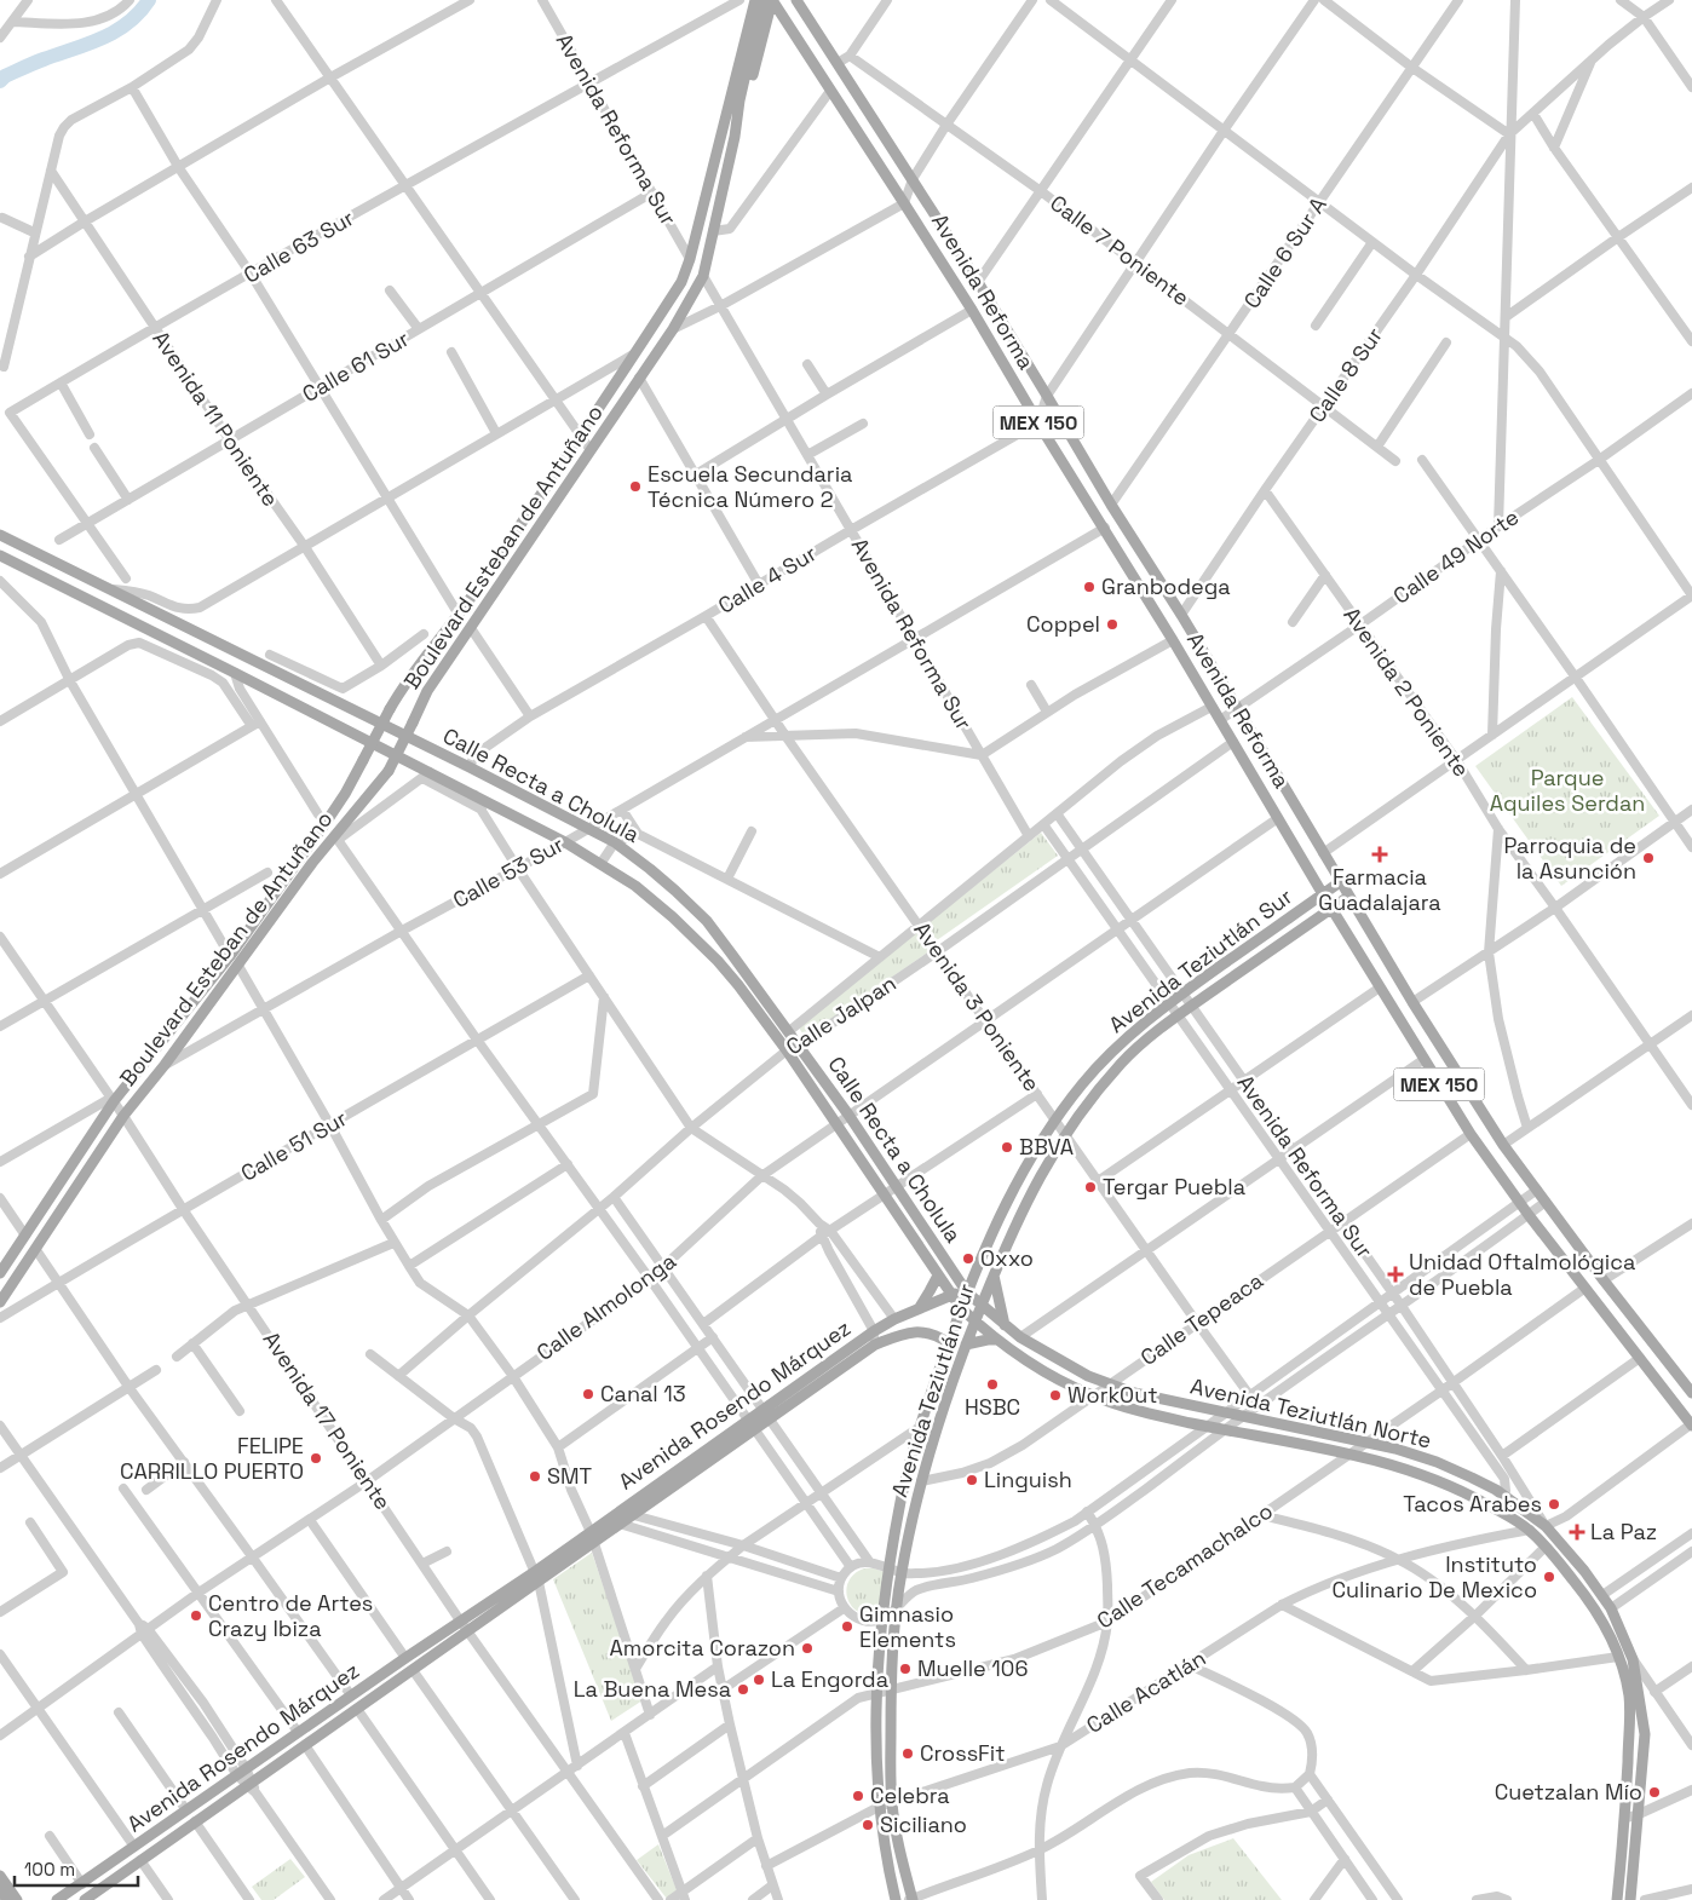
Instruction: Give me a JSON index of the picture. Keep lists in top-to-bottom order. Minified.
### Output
{"streets":{"main road":["Avenida Reforma","MEX 150","Boulevard Esteban de Antuñano","Calle Recta a Cholula","Avenida Teziutlán Sur","Avenida Rosendo Márquez","Avenida Teziutlán Norte"],"street":["Avenida Reforma Sur","Calle 63 Sur","Calle 7 Poniente","Calle 6 Sur A","Calle 61 Sur","Calle 8 Sur","Avenida 11 Poniente","Calle 49 Norte","Calle 4 Sur","Avenida 2 Poniente","Calle 53 Sur","Avenida 3 Poniente","Calle Jalpan","Calle 51 Sur","Calle Almolonga","Calle Tepeaca","Avenida 17 Poniente","Calle Tecamachalco","Calle Acatlán"]},"crossings":[["Avenida Reforma Sur","Calle 63 Sur"],["Avenida Reforma Sur","Calle 61 Sur"],["Avenida Reforma Sur","Boulevard Esteban de Antuñano"],["Avenida Reforma Sur","Calle 4 Sur"],["Avenida Reforma Sur","Calle 53 Sur"],["Avenida Reforma Sur","Avenida Teziutlán Sur"],["Avenida Reforma Sur","Calle Jalpan"],["Avenida Reforma Sur","Calle Almolonga"],["Avenida Reforma Sur","Calle Tepeaca"],["Avenida Reforma Sur","Avenida Teziutlán Norte"],["Avenida Reforma Sur","Calle Tecamachalco"],["Calle 63 Sur","Calle 61 Sur"],["Calle 63 Sur","Avenida 11 Poniente"],["Calle 7 Poniente","Calle 6 Sur A"],["Calle 7 Poniente","Calle 8 Sur"],["Calle 6 Sur A","Avenida Reforma"],["Avenida Reforma","Calle 8 Sur"],["Avenida Reforma","Calle 49 Norte"],["Avenida Reforma","Calle 4 Sur"],["Avenida Reforma","Calle 53 Sur"],["Avenida Reforma","Avenida Teziutlán Sur"],["Avenida Reforma","Calle Jalpan"],["Avenida Reforma","Calle Almolonga"],["Avenida Reforma","Calle Tepeaca"],["Avenida Reforma","Calle Tecamachalco"],["Calle 61 Sur","Avenida 11 Poniente"],["Calle 8 Sur","Avenida 2 Poniente"],["Boulevard Esteban de Antuñano","Calle 53 Sur"],["Boulevard Esteban de Antuñano","Avenida 17 Poniente"],["Calle 49 Norte","Avenida 2 Poniente"],["Calle 4 Sur","Calle Recta a Cholula"],["Calle 4 Sur","Avenida 3 Poniente"],["Calle Recta a Cholula","Calle 53 Sur"],["Calle Recta a Cholula","Avenida Teziutlán Sur"],["Calle Recta a Cholula","Calle Jalpan"],["Calle Recta a Cholula","Calle Almolonga"],["Calle Recta a Cholula","Avenida Rosendo Márquez"],["Calle Recta a Cholula","Avenida Teziutlán Norte"],["Calle 53 Sur","Avenida 3 Poniente"],["Avenida Teziutlán Sur","Avenida 3 Poniente"],["Avenida Teziutlán Sur","Calle Tepeaca"],["Avenida Teziutlán Sur","Avenida Rosendo Márquez"],["Avenida Teziutlán Sur","Avenida Teziutlán Norte"],["Avenida Teziutlán Sur","Calle Tecamachalco"],["Avenida Teziutlán Sur","Calle Acatlán"],["Avenida 3 Poniente","Calle Jalpan"],["Avenida 3 Poniente","Calle Almolonga"],["Avenida 3 Poniente","Calle Tepeaca"],["Calle 51 Sur","Avenida 17 Poniente"],["Calle Almolonga","Avenida 17 Poniente"],["Calle Tepeaca","Avenida Teziutlán Norte"],["Avenida Rosendo Márquez","Avenida Teziutlán Norte"],["Avenida Rosendo Márquez","Avenida 17 Poniente"],["Avenida Teziutlán Norte","Calle Tecamachalco"],["Avenida Teziutlán Norte","Calle Acatlán"]],"parks":["Parque Aquiles Serdan"],"places":{"other":["Escuela Secundaria Técnica Número 2","Granbodega","Coppel","Parroquia de la Asunción","BBVA","Tergar Puebla","Oxxo","HSBC","Canal 13","WorkOut","FELIPE CARRILLO PUERTO","SMT","Linguish","Tacos Arabes","Instituto Culinario De Mexico","Centro de Artes Crazy Ibiza","Gimnasio Elements","Amorcita Corazon","Muelle 106","La Engorda","La Buena Mesa","CrossFit","Cuetzalan Mío","Celebra","Siciliano"],"health":["Farmacia Guadalajara","Unidad Oftalmológica de Puebla","La Paz"]},"scale_bar":"100 m"}
